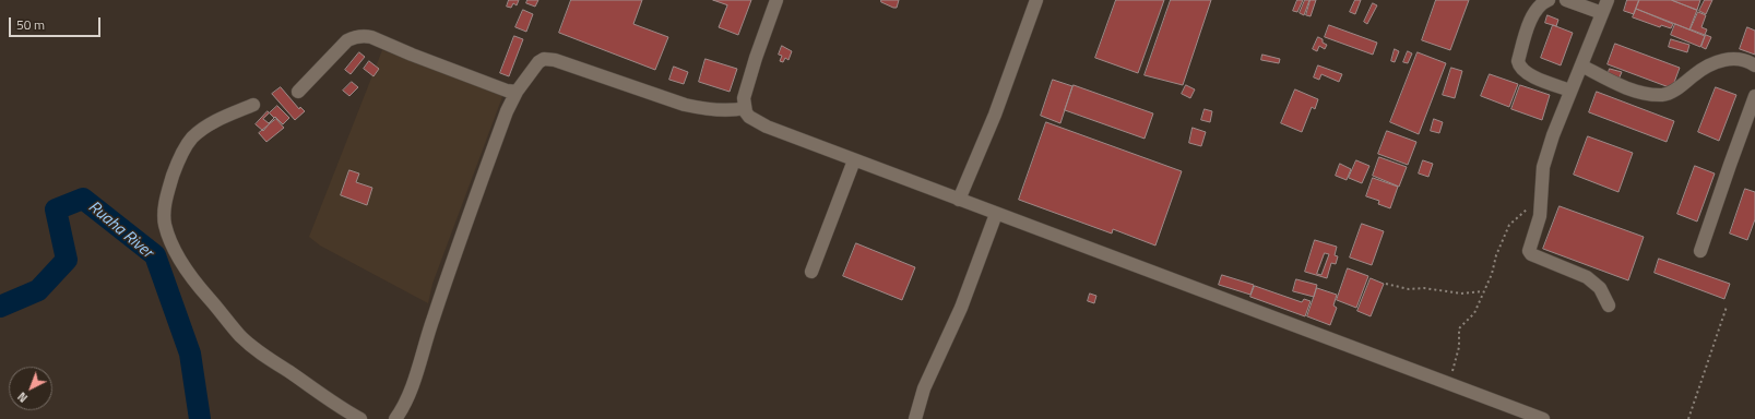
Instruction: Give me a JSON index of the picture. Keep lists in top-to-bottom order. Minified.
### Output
{"water":["Ruaha River"],"scale_bar":"50 m","north":"bottom left"}
